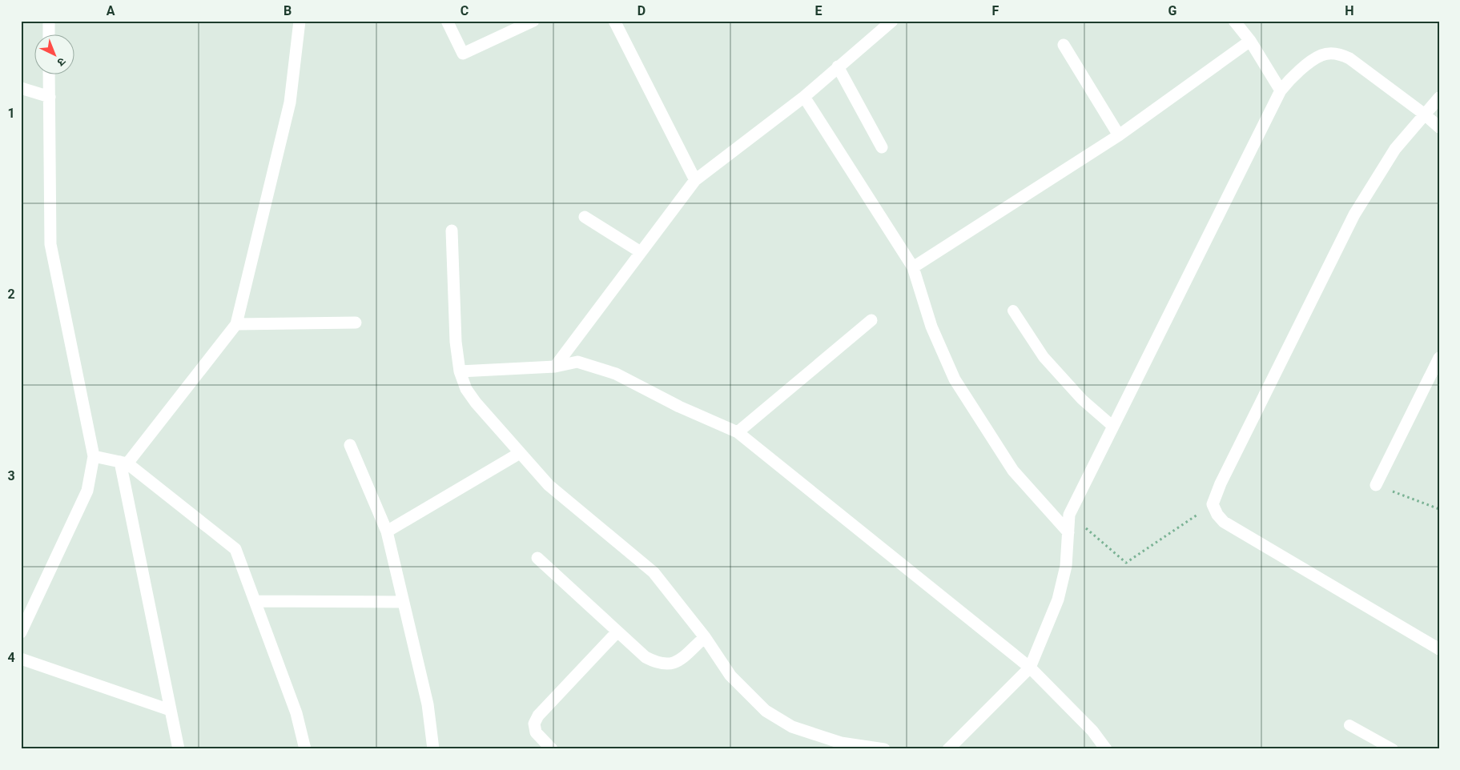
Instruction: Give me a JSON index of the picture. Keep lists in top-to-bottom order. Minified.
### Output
{"north":"bottom right","grid":{"columns":["A","B","C","D","E","F","G","H"],"rows":["1","2","3","4"]}}
